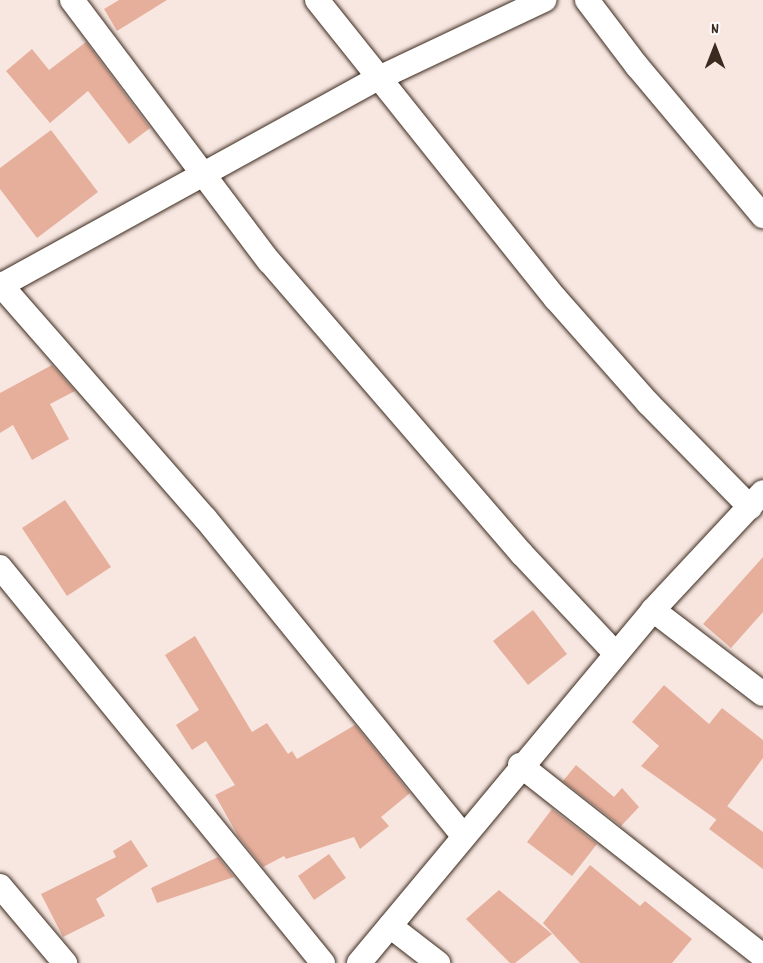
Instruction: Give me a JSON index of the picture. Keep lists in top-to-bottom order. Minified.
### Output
{"north":"top"}
